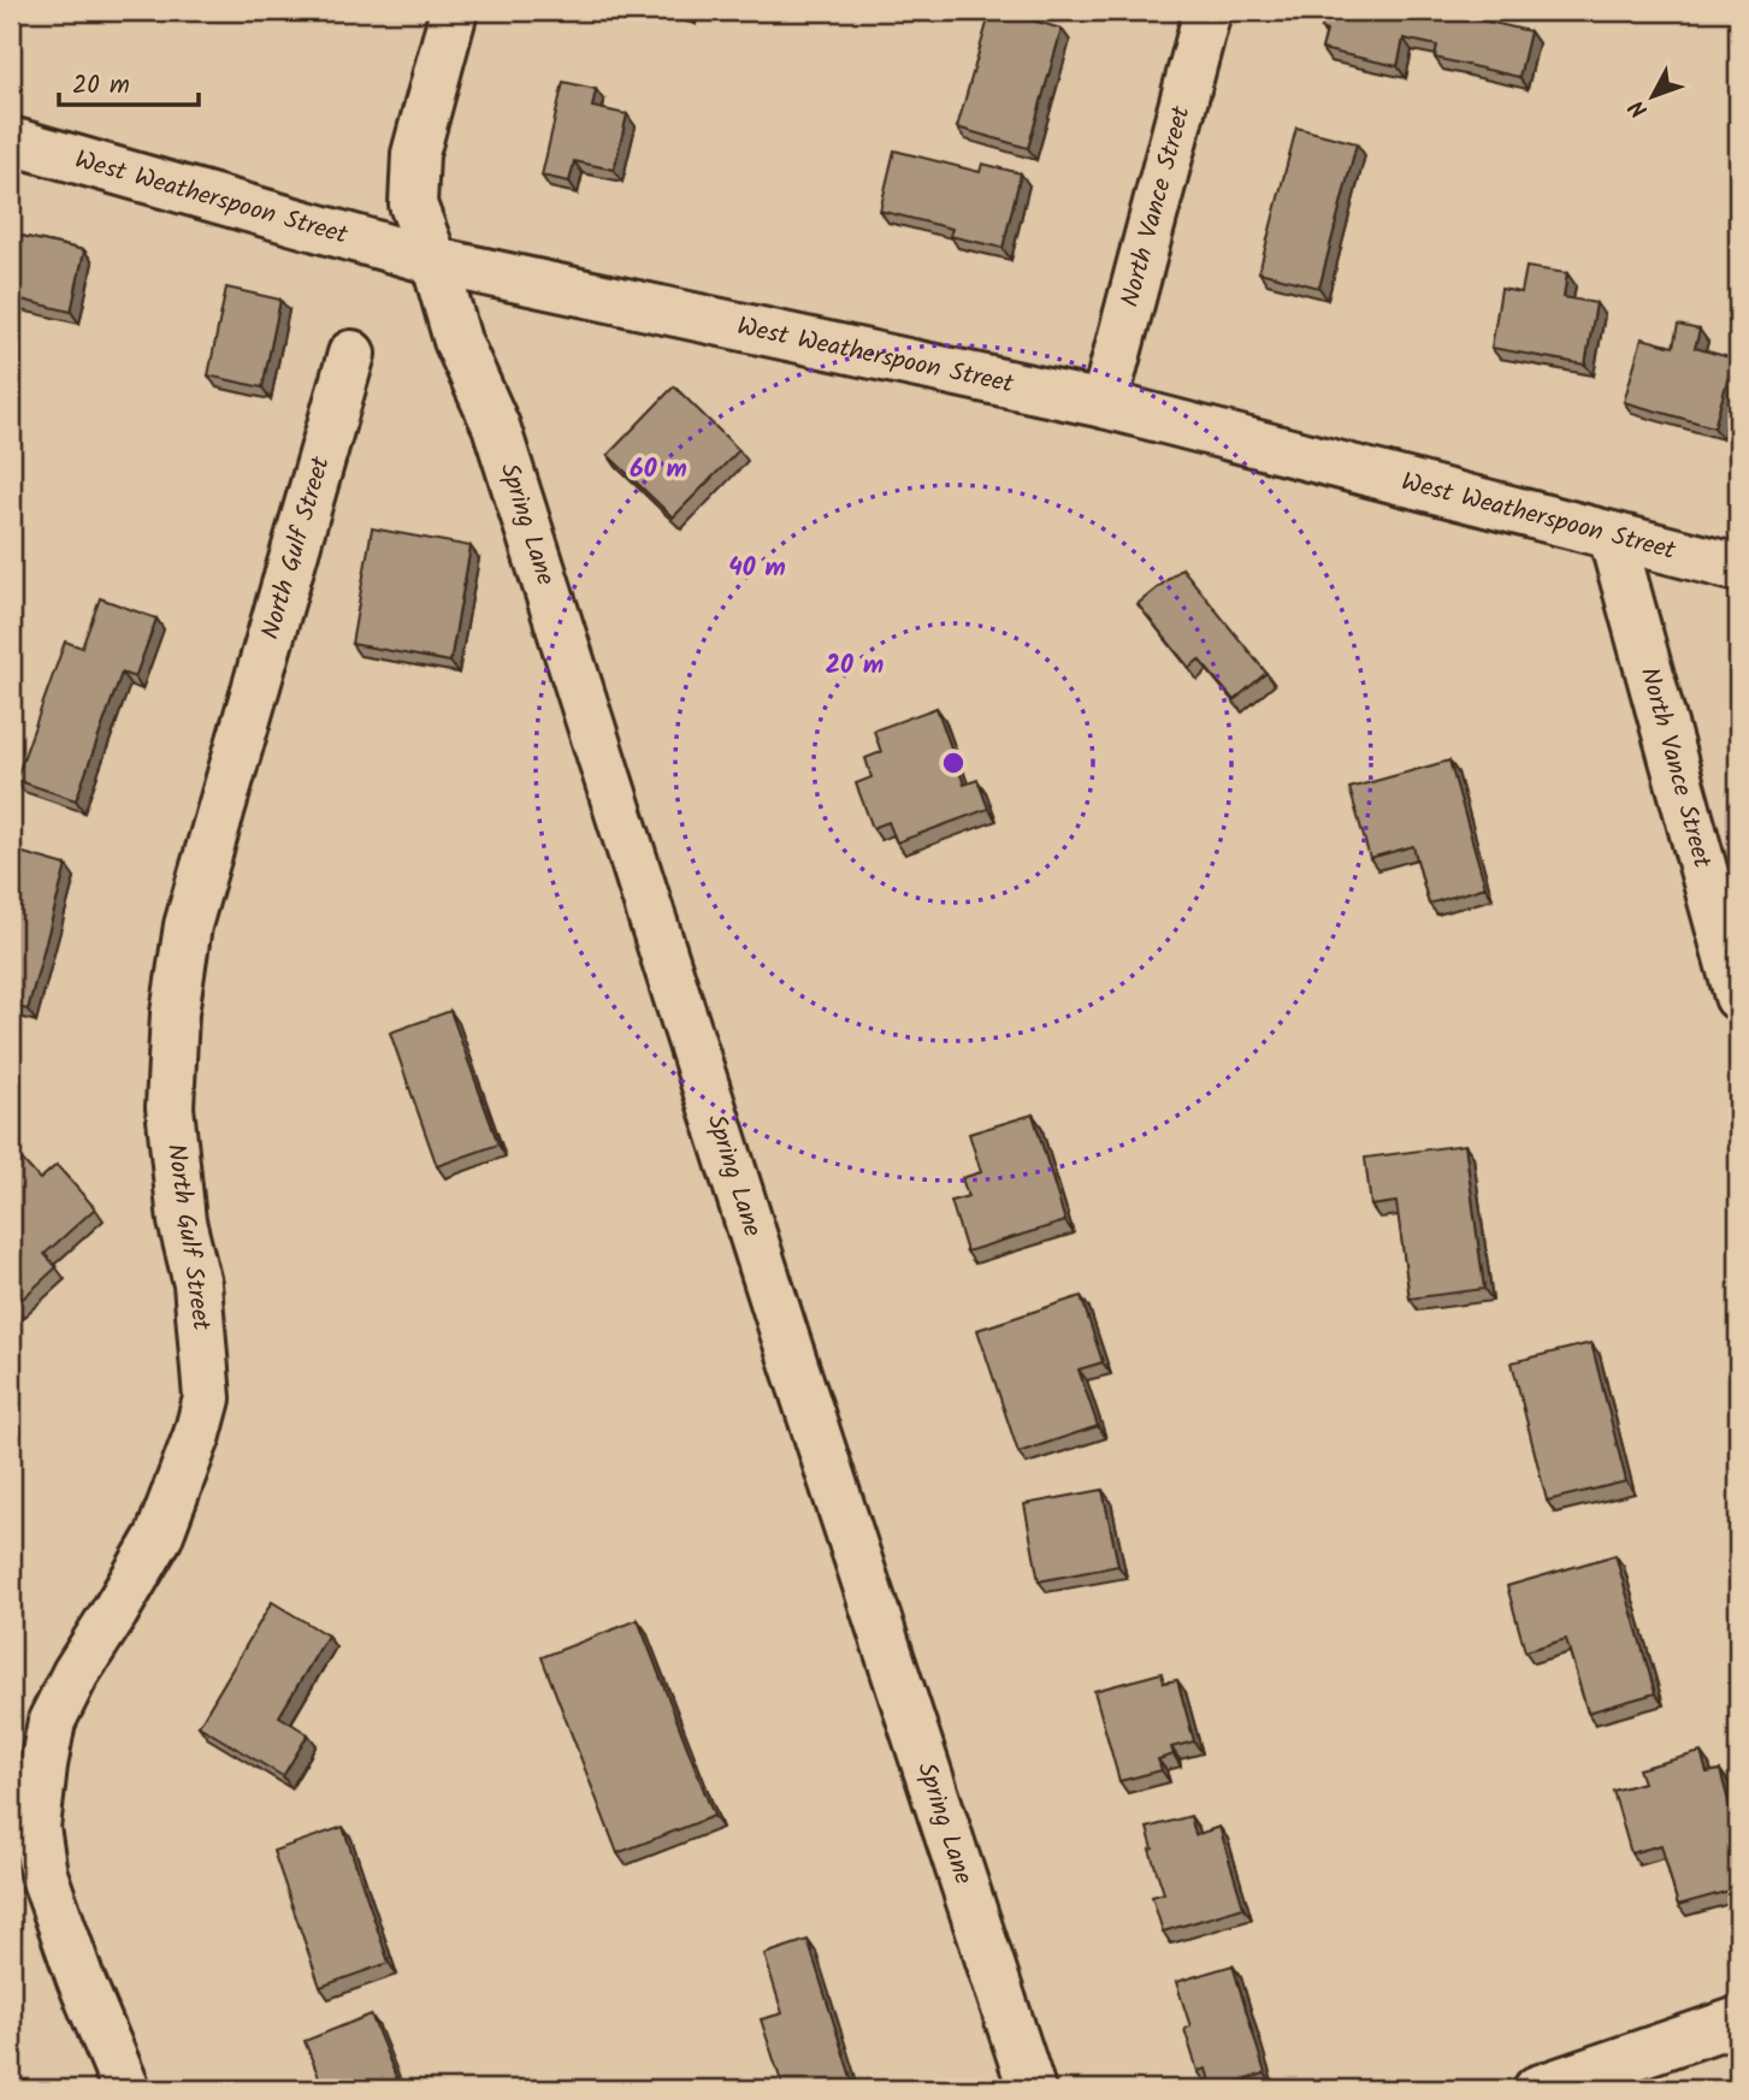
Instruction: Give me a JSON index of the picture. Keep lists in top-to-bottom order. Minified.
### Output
{"streets":{"street":["West Weatherspoon Street","North Vance Street","Spring Lane","North Gulf Street"]},"crossings":[["West Weatherspoon Street","North Vance Street"],["West Weatherspoon Street","Spring Lane"]],"scale_bar":"20 m","north":"bottom left","rings":["60 m","40 m","20 m"]}
